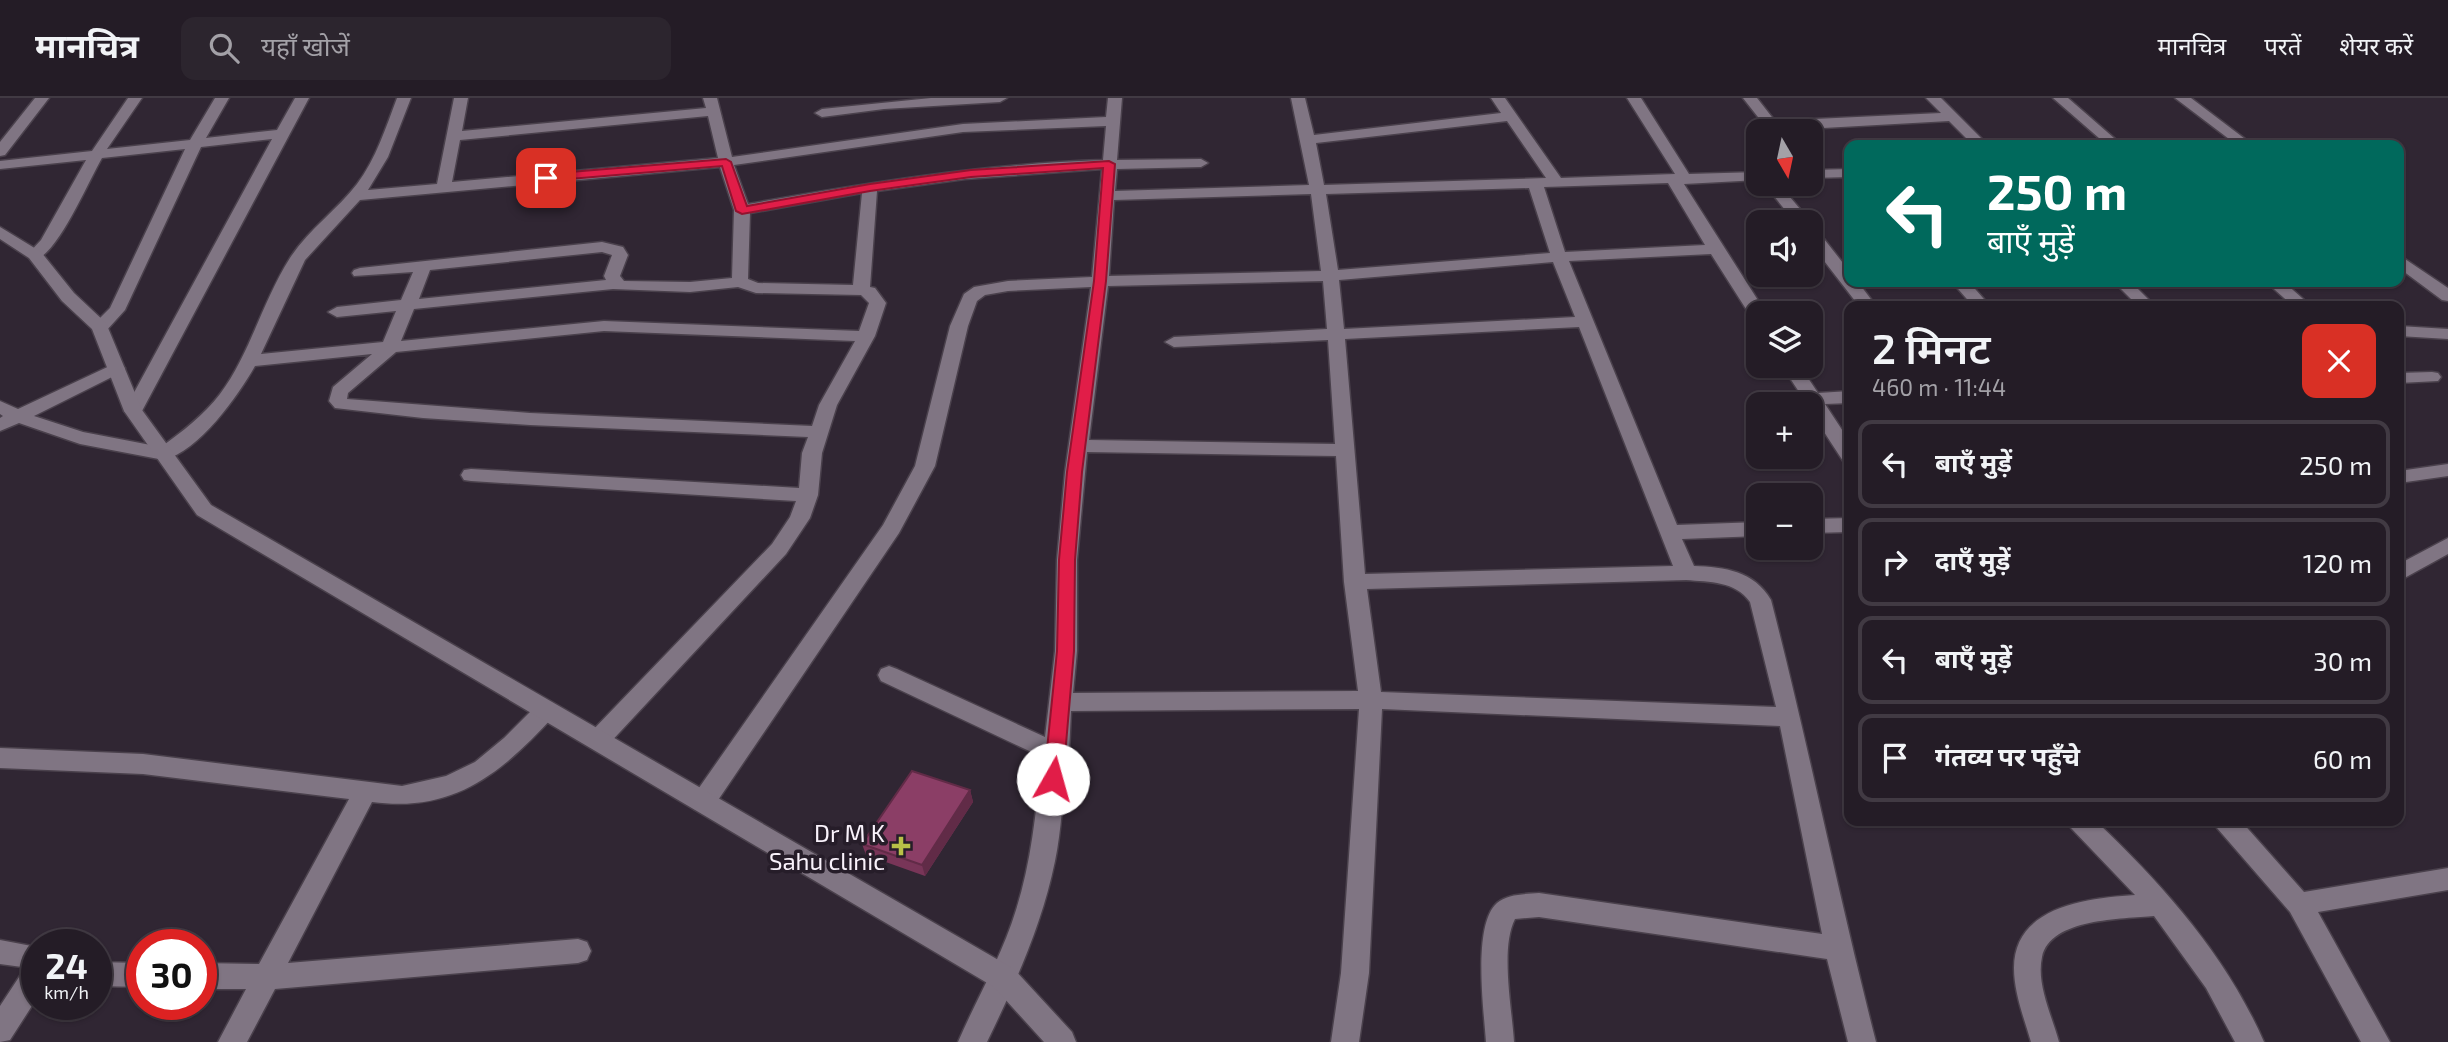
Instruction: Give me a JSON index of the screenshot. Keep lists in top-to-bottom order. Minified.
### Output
{"places":{"health":["Dr M K Sahu clinic"]},"north":"bottom","page":{"header":"मानचित्र","search":"यहाँ खोजें","nav":["मानचित्र","परतें","शेयर करें"],"map_buttons":["+","−"],"turn":["250 m","बाएँ मुड़ें"],"heading":["2 मिनट","460 m · 11:44"],"list":[{"name":"बाएँ मुड़ें","value":"250 m"},{"name":"दाएँ मुड़ें","value":"120 m"},{"name":"बाएँ मुड़ें","value":"30 m"},{"name":"गंतव्य पर पहुँचे","value":"60 m"}],"speed":"24 km/h","limit":"30"}}
